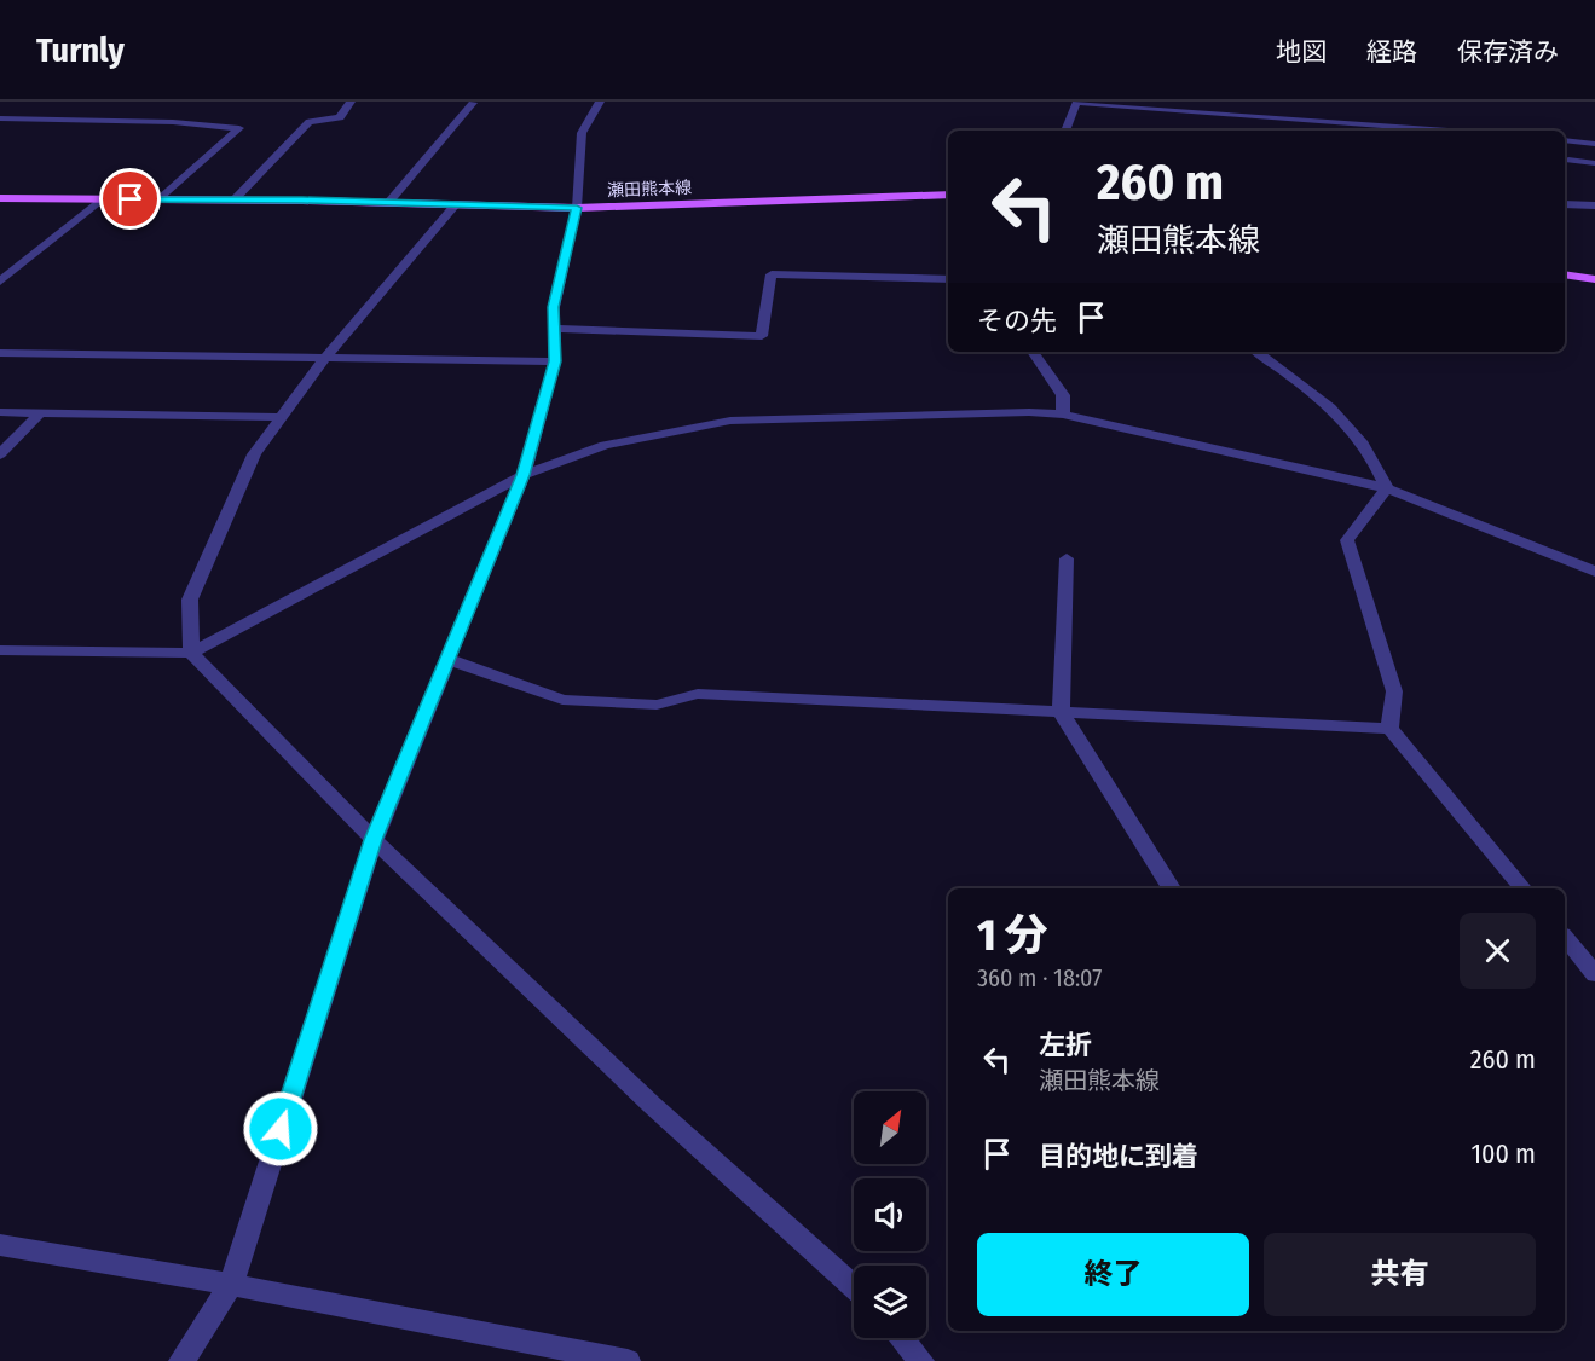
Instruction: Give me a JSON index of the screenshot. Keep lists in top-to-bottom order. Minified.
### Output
{"streets":{"main road":["瀬田熊本線"]},"north":"top right","page":{"header":"Turnly","nav":["地図","経路","保存済み"],"turn":["260 m","瀬田熊本線"],"then":"その先","heading":["1 分","360 m · 18:07"],"list":[{"name":"左折","note":"瀬田熊本線","value":"260 m"},{"name":"目的地に到着","value":"100 m"}],"buttons":["終了","共有"]}}
